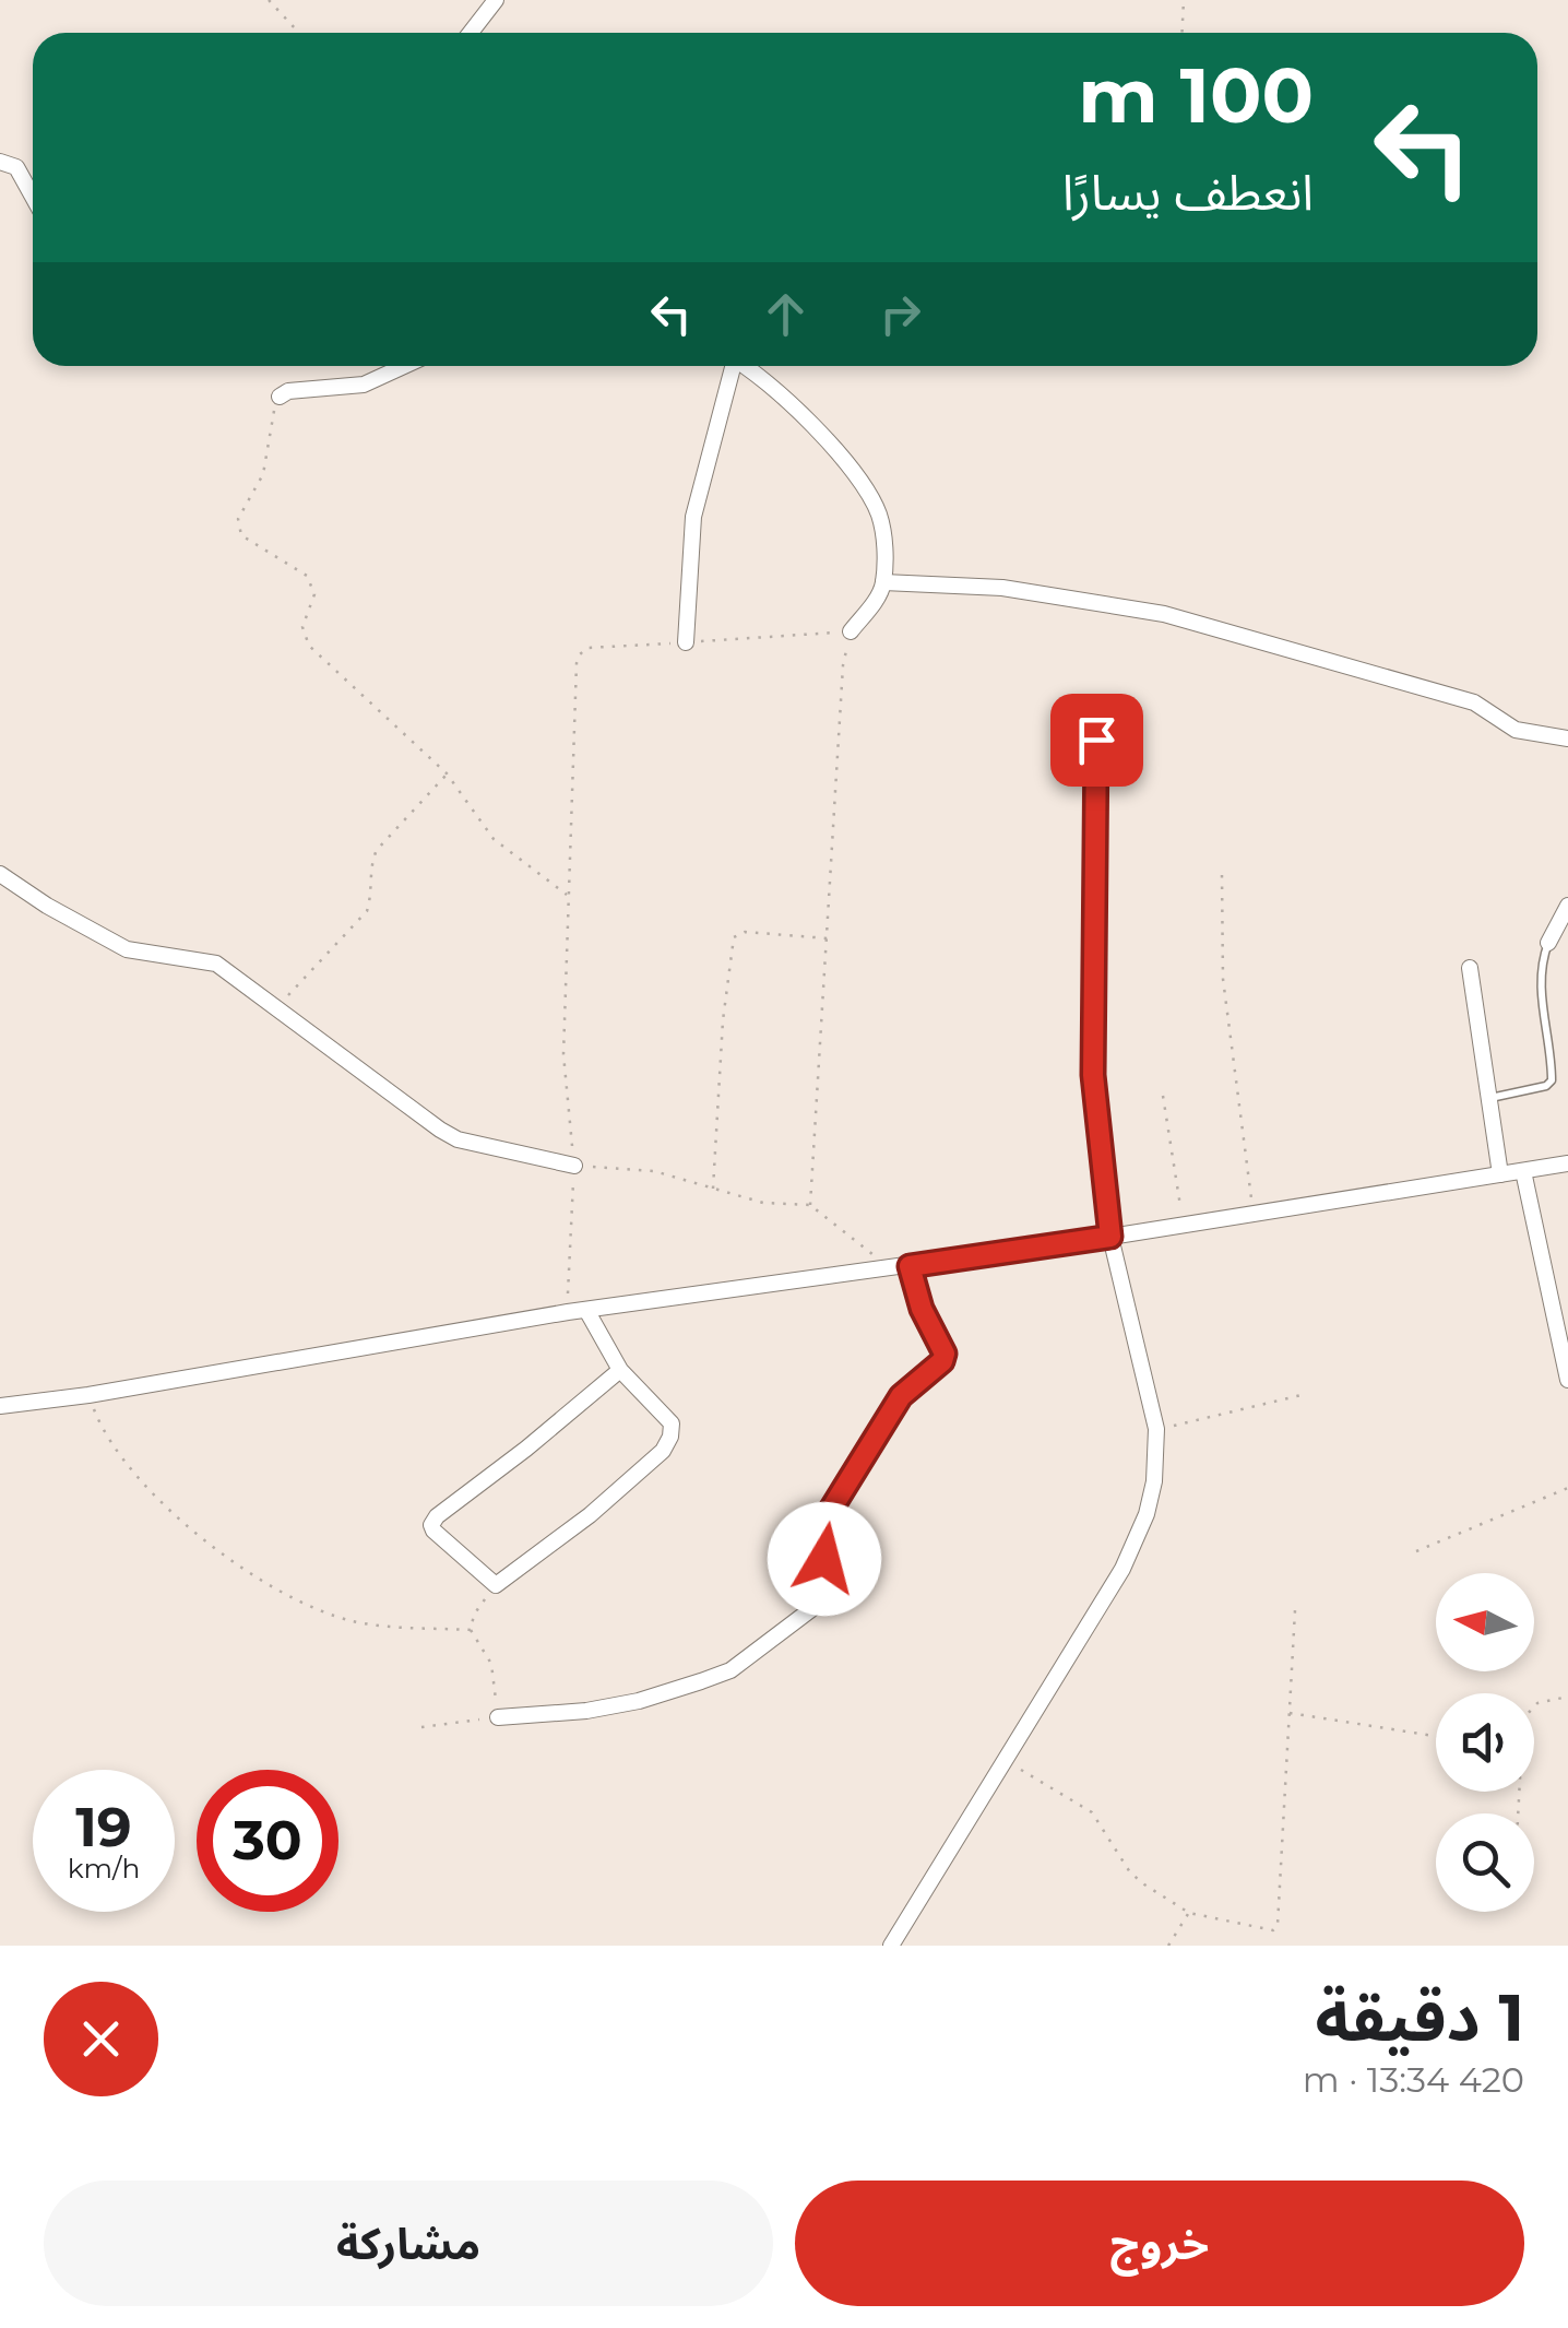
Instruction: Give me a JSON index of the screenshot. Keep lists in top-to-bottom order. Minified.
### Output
{"north":"left","page":{"turn":["100 m","انعطف يسارًا"],"speed":"19 km/h","limit":"30","heading":["1 دقيقة","420 m · 13:34"],"buttons":["خروج","مشاركة"]}}
